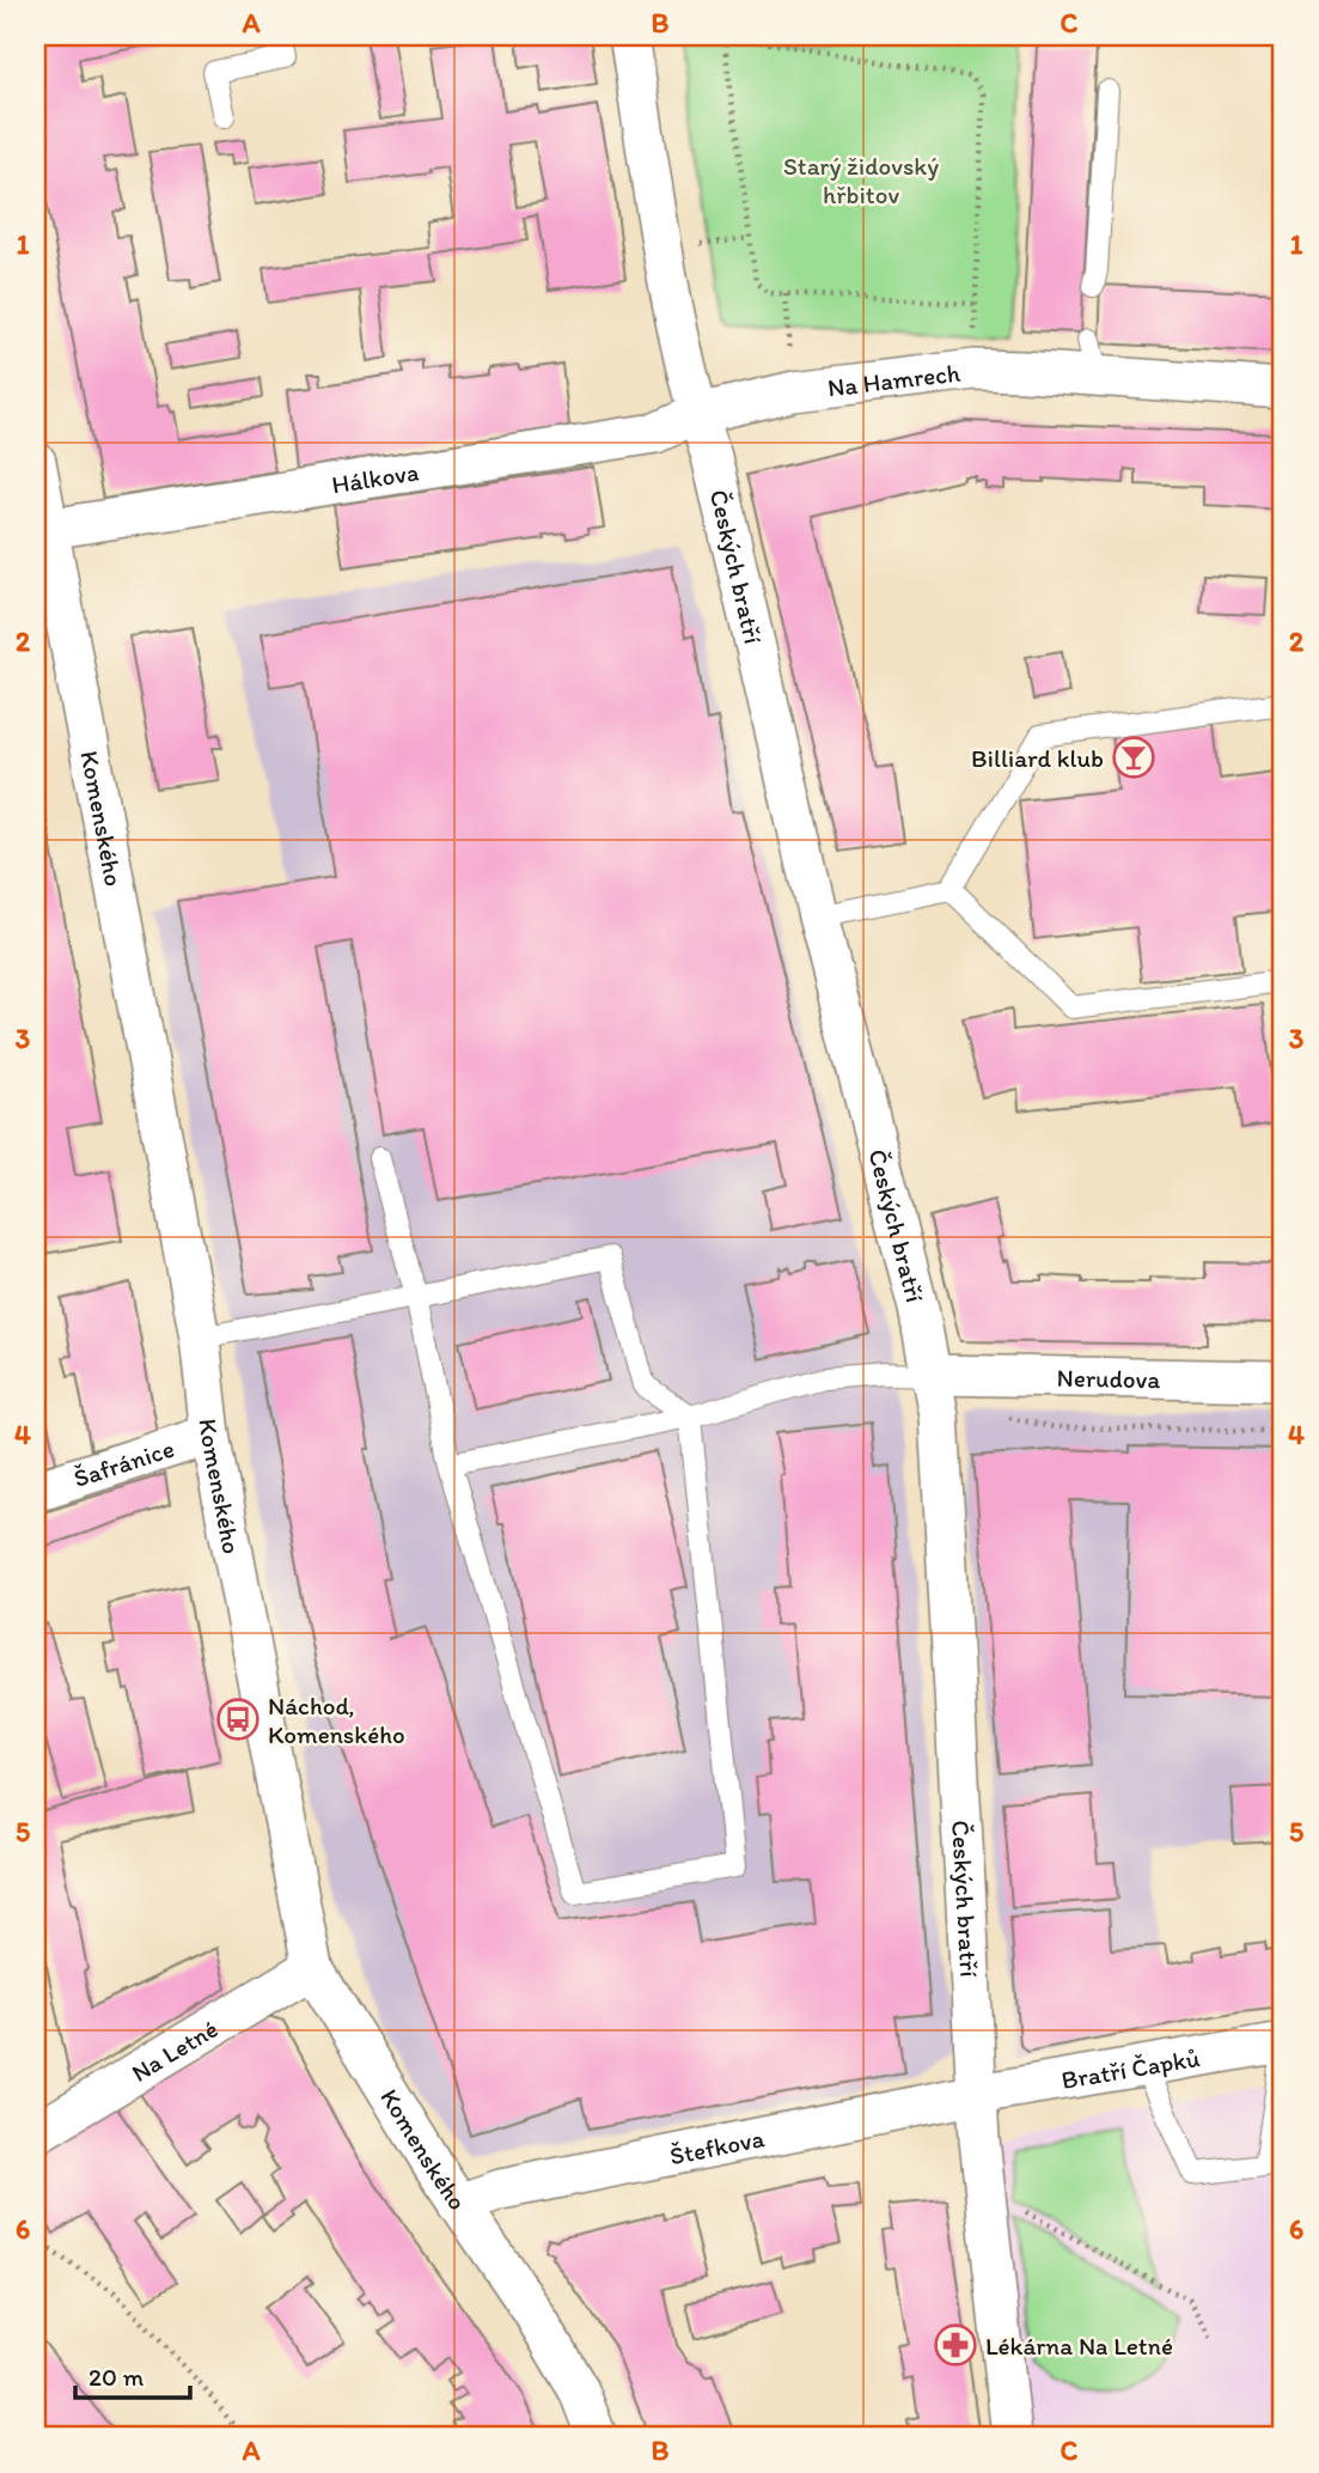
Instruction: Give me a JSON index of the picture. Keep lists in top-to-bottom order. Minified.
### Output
{"streets":{"street":["Na Hamrech","Hálkova","Českých bratří","Komenského","Nerudova","Šafránice","Na Letné","Bratří Čapků","Štefkova"]},"crossings":[["Na Hamrech","Hálkova"],["Na Hamrech","Českých bratří"],["Hálkova","Českých bratří"],["Hálkova","Komenského"],["Českých bratří","Nerudova"],["Českých bratří","Bratří Čapků"],["Českých bratří","Štefkova"],["Komenského","Šafránice"],["Komenského","Na Letné"],["Komenského","Štefkova"],["Bratří Čapků","Štefkova"]],"parks":["Starý židovský hřbitov"],"places":{"bar":["Billiard klub"],"bus stop":["Náchod, Komenského"],"pharmacy":["Lékárna Na Letné"]},"scale_bar":"20 m","grid":{"columns":["A","B","C"],"rows":["1","2","3","4","5","6"]}}
